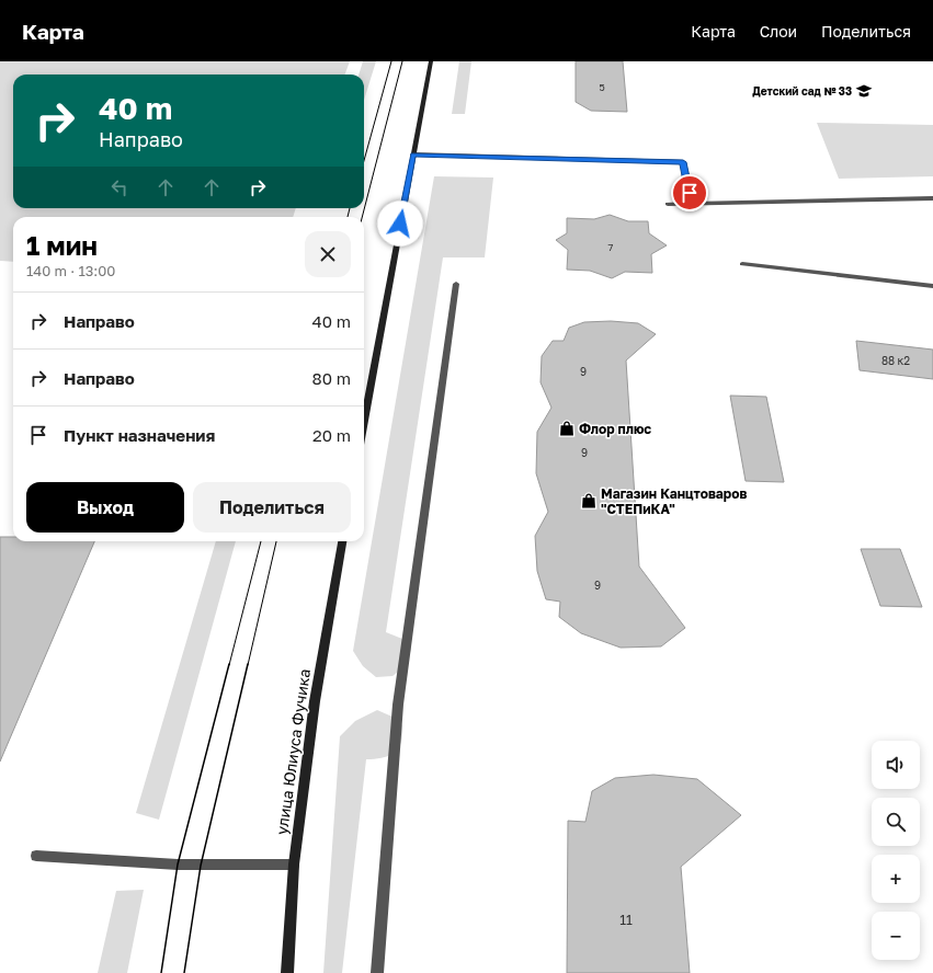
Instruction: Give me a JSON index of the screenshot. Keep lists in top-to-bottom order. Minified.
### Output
{"streets":{"street":["улица Юлиуса Фучика"]},"places":{"school or university":["Детский сад № 33"],"shop":["Флор плюс","Магазин Канцтоваров \"СТЕПиКА\""]},"house_numbers":["5","7","88 к2","9","9","9","11"],"page":{"header":"Карта","nav":["Карта","Слои","Поделиться"],"turn":["40 m","Направо"],"heading":["1 мин","140 m · 13:00"],"list":[{"name":"Направо","value":"40 m"},{"name":"Направо","value":"80 m"},{"name":"Пункт назначения","value":"20 m"}],"buttons":["Выход","Поделиться"],"map_buttons":["+","−"]}}
